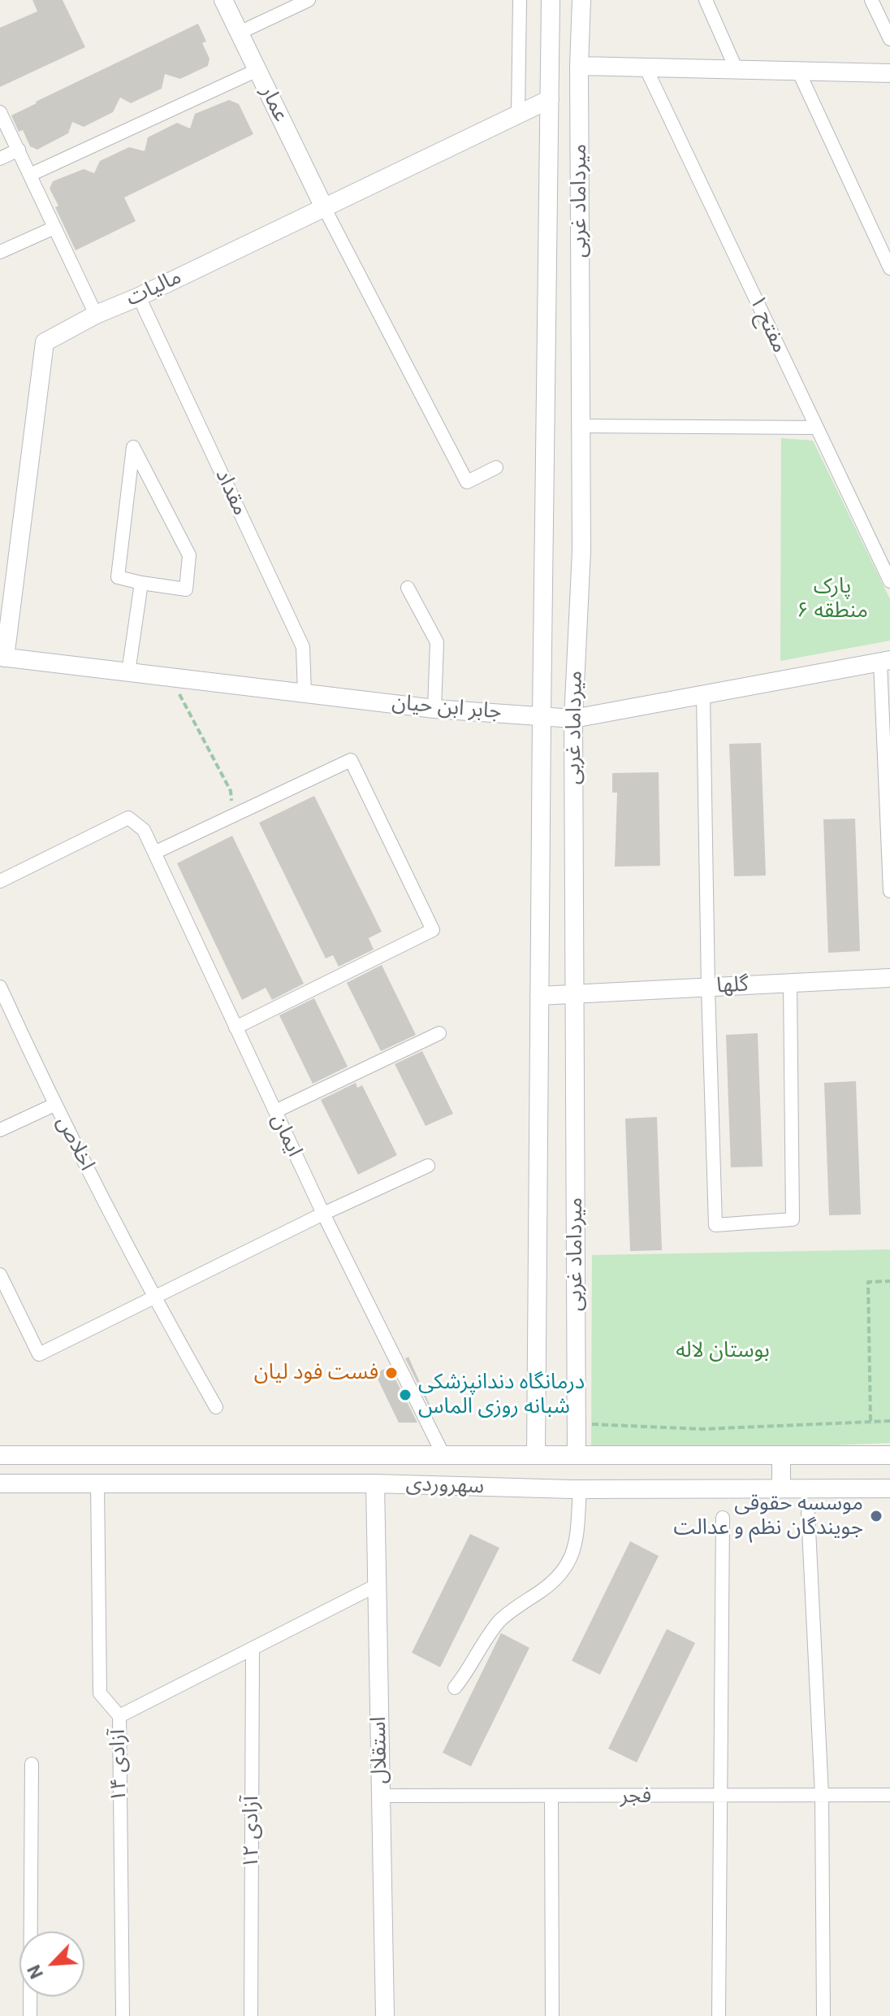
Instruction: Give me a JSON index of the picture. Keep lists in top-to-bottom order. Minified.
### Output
{"streets":{"street":["عمار","میرداماد غربی","مالیات","مفتح ۱","مقداد","جابر ابن حیان","گلها","ایمان","اخلاص","سهروردی","استقلال","آزادی ۱۴","فجر","آزادی ۱۲"]},"crossings":[["عمار","مالیات"],["میرداماد غربی","مالیات"],["میرداماد غربی","جابر ابن حیان"],["میرداماد غربی","گلها"],["میرداماد غربی","سهروردی"],["مالیات","مقداد"],["مالیات","جابر ابن حیان"],["مقداد","جابر ابن حیان"],["ایمان","سهروردی"],["سهروردی","استقلال"],["سهروردی","آزادی ۱۴"],["استقلال","فجر"]],"parks":["پارک منطقه ۶","بوستان لاله"],"places":["فست فود لیان","درمانگاه دندان‍‍پزشکی شبانه روزی الماس","موسسه حقوقی جویندگان نظم و عدالت"],"north":"bottom left"}
